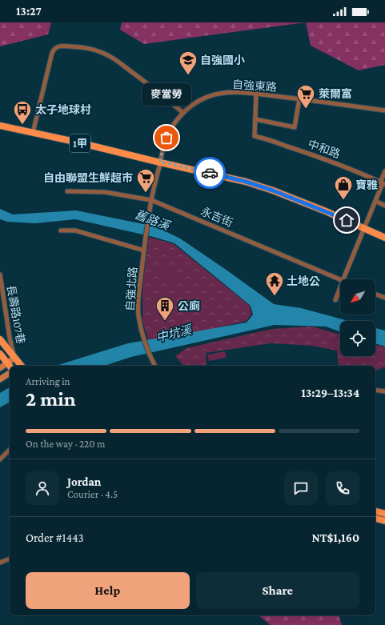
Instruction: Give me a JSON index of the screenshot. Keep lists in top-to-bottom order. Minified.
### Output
{"streets":{"main road":["1甲"],"street":["自強東路","中和路","永吉街","自強北路","長壽路107巷"]},"crossings":[["自強東路","1甲"],["永吉街","自強北路"]],"water":["舊路溪","中坑溪"],"places":{"school or university":["自強國小"],"supermarket":["萊爾富","自由聯盟生鮮超市"],"bus stop":["太子地球村"],"other":["麥當勞"],"shop":["寶雅"],"temple":["土地公"],"building":["公廁"]},"north":"bottom left","page":{"status":"13:27","bubble":"麥當勞","heading":["2 min","Arriving in","13:29–13:34"],"panel":["Jordan","Courier · 4.5","Order #1443","NT$1,160"],"bar":"On the way · 220 m","buttons":["Help","Share"]}}
